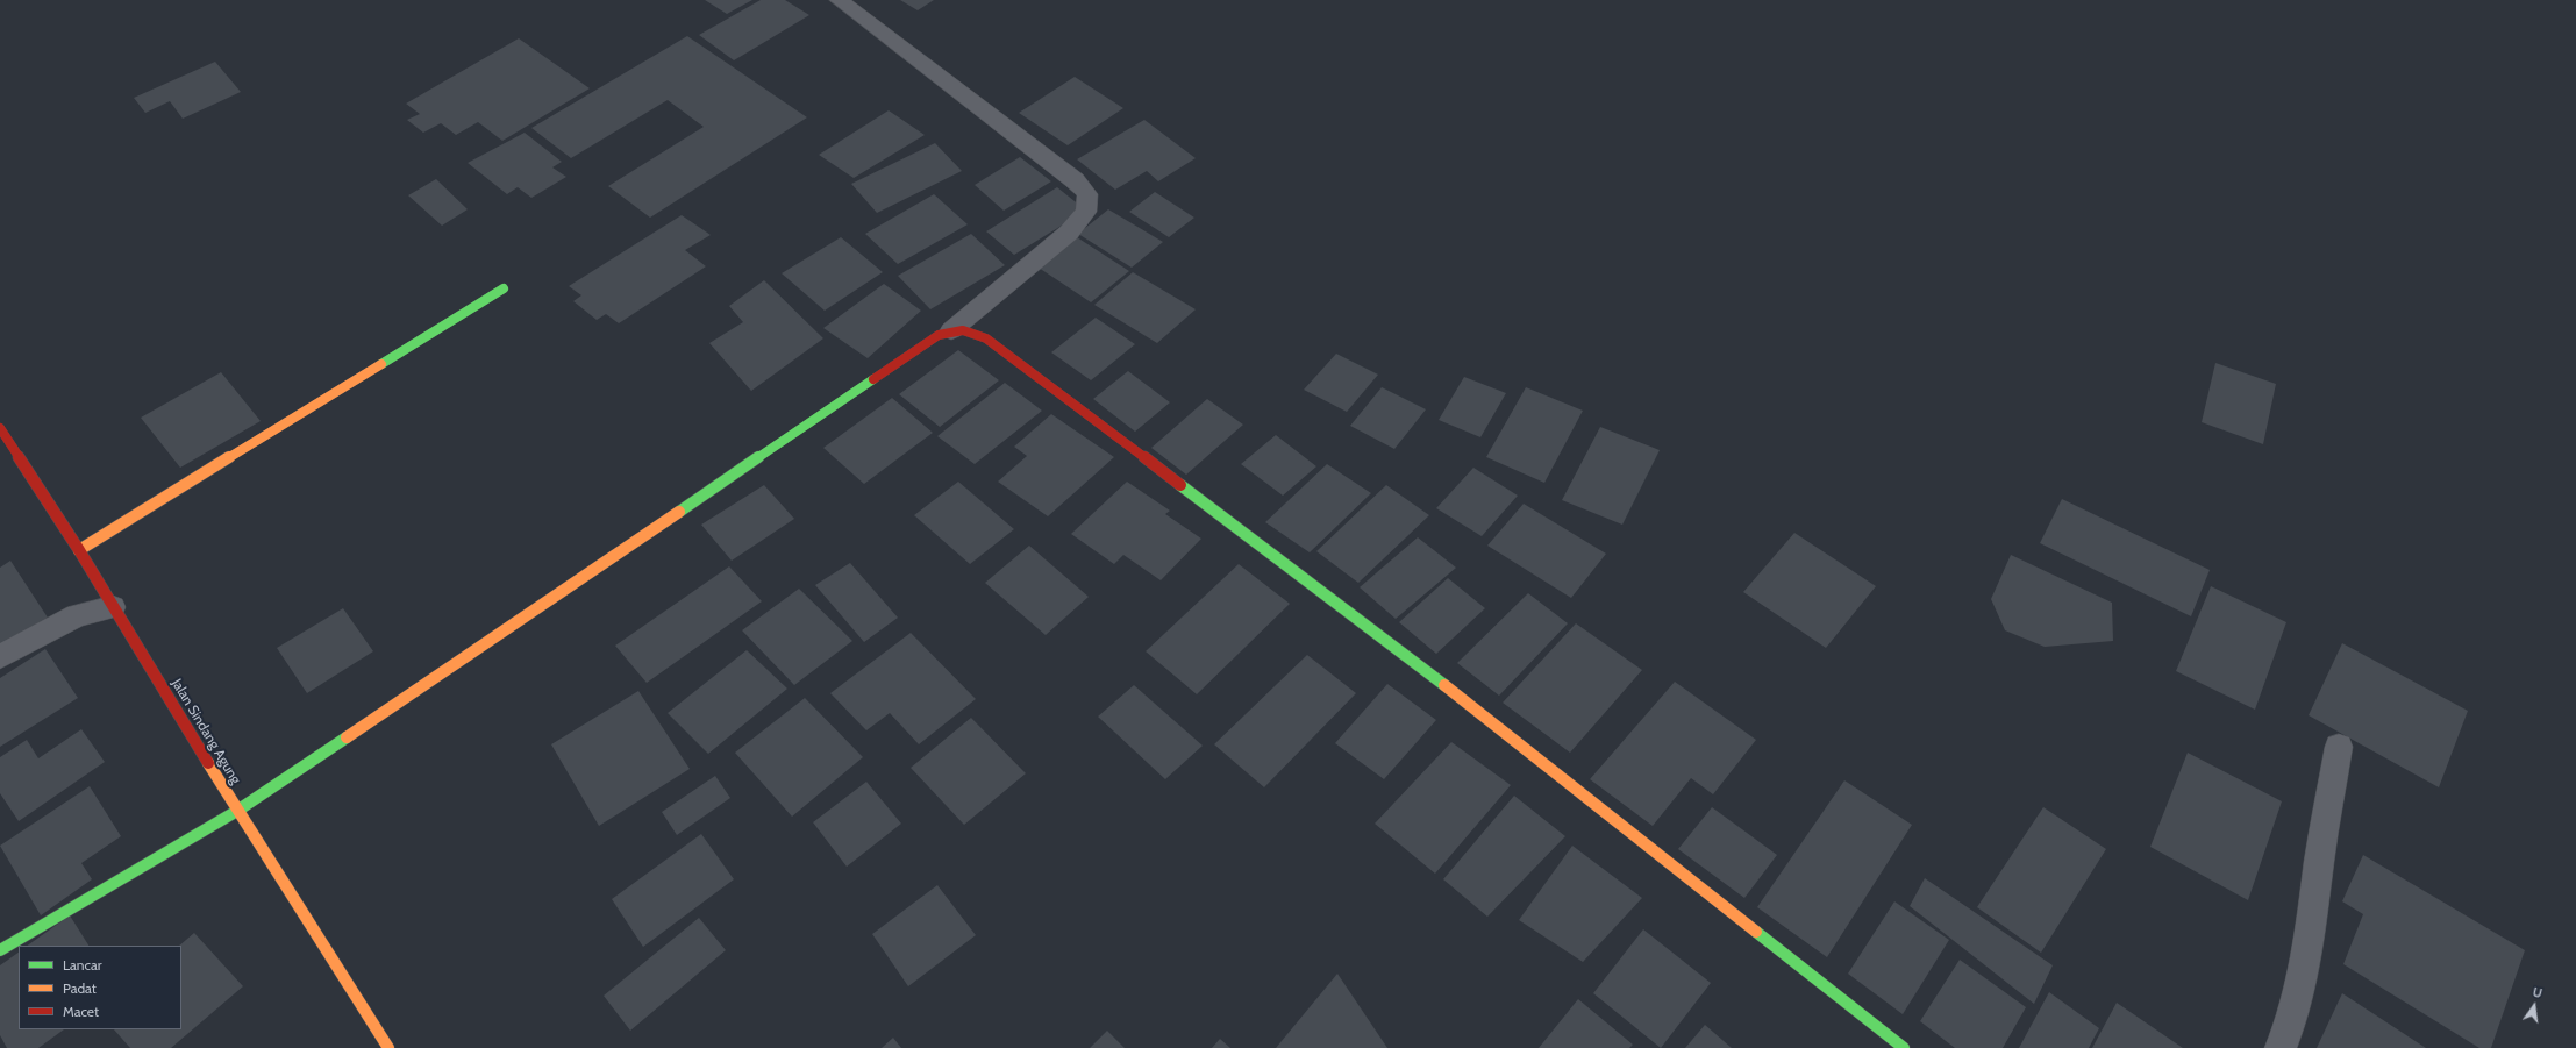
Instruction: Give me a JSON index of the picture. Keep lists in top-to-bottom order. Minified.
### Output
{"streets":{"street":["Jalan Sindang Agung"]},"legend":["Lancar","Padat","Macet"],"north":"top"}
